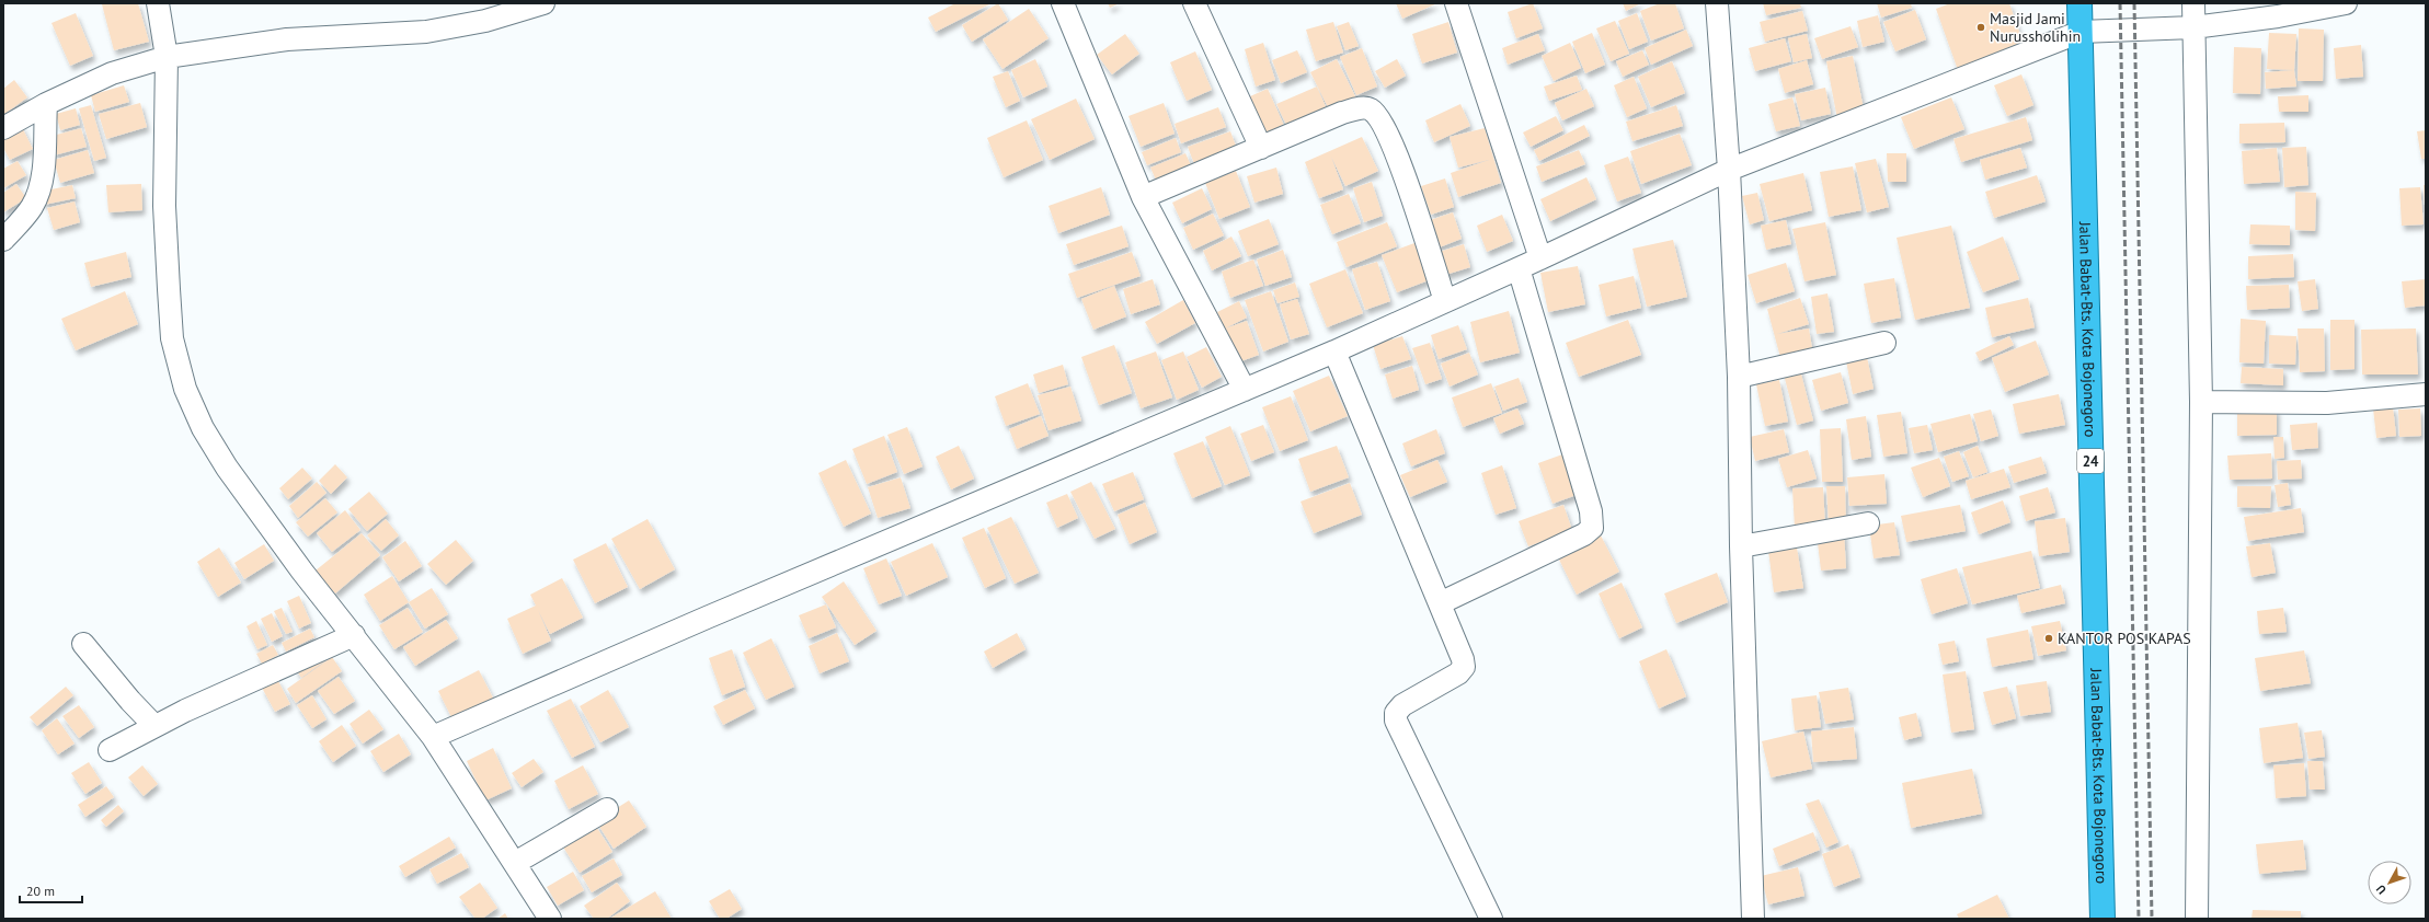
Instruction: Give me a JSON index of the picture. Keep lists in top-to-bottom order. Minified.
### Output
{"streets":{"highway":["Jalan Babat-Bts. Kota Bojonegoro","24"]},"places":["Masjid Jami Nurussholihin","KANTOR POS KAPAS"],"scale_bar":"20 m","north":"bottom left"}
